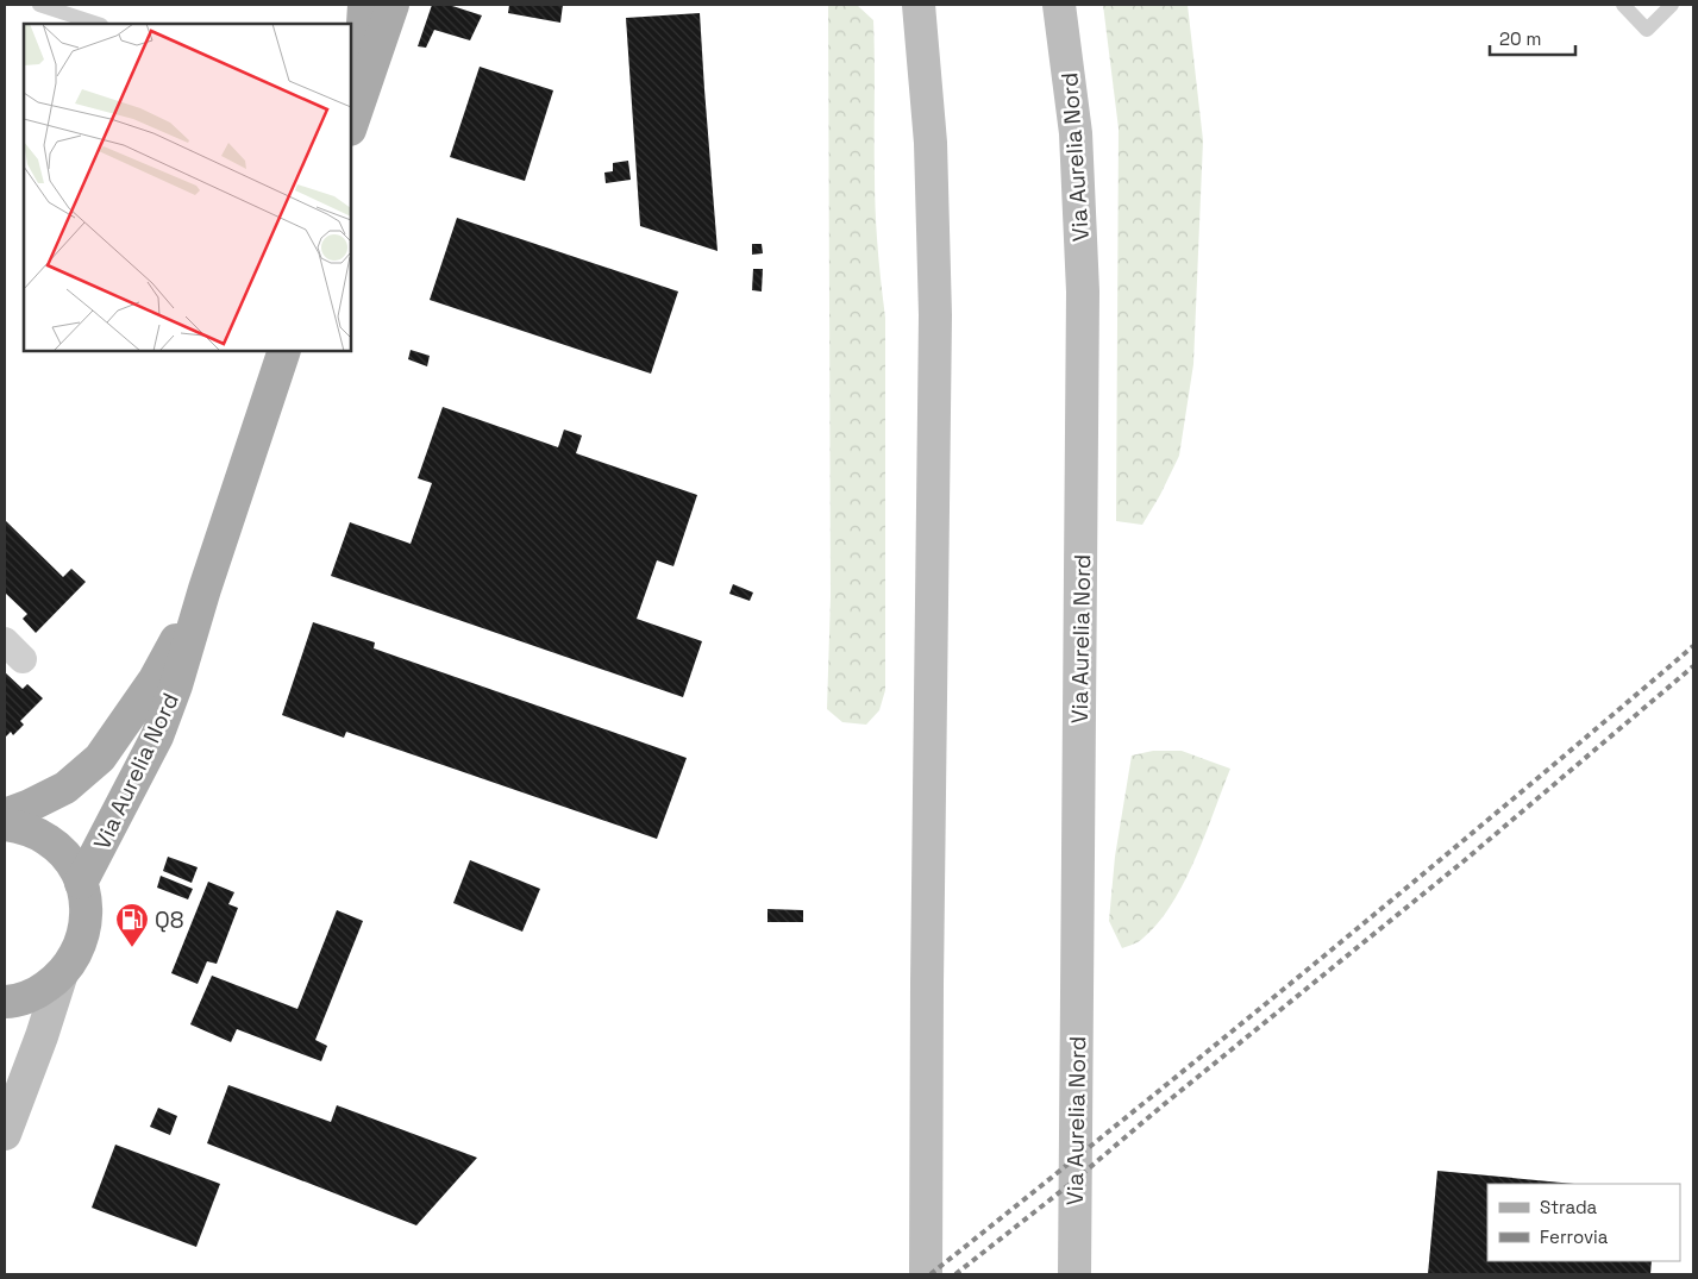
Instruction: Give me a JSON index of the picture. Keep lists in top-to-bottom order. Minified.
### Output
{"streets":{"main road":["Via Aurelia Nord"]},"places":{"fuel station":["Q8"]},"legend":["Strada","Ferrovia"],"scale_bar":"20 m"}
